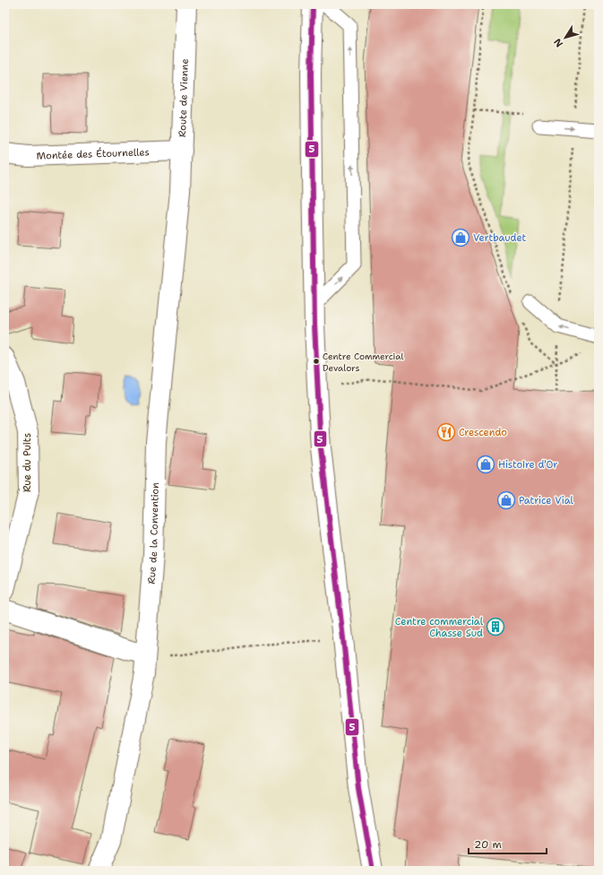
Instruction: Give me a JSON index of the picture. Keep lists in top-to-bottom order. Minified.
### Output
{"streets":{"street":["Route de Vienne","Montée des Étournelles","Rue du Puits","Rue de la Convention"]},"crossings":[["Route de Vienne","Montée des Étournelles"],["Route de Vienne","Rue de la Convention"]],"places":{"shop":["Vertbaudet","Histoire d'Or","Patrice Vial"],"other":["Centre Commercial Devalors"],"restaurant":["Crescendo"],"building":["Centre commercial Chasse Sud"]},"lines":["transit line 5"],"scale_bar":"20 m","north":"bottom left"}
